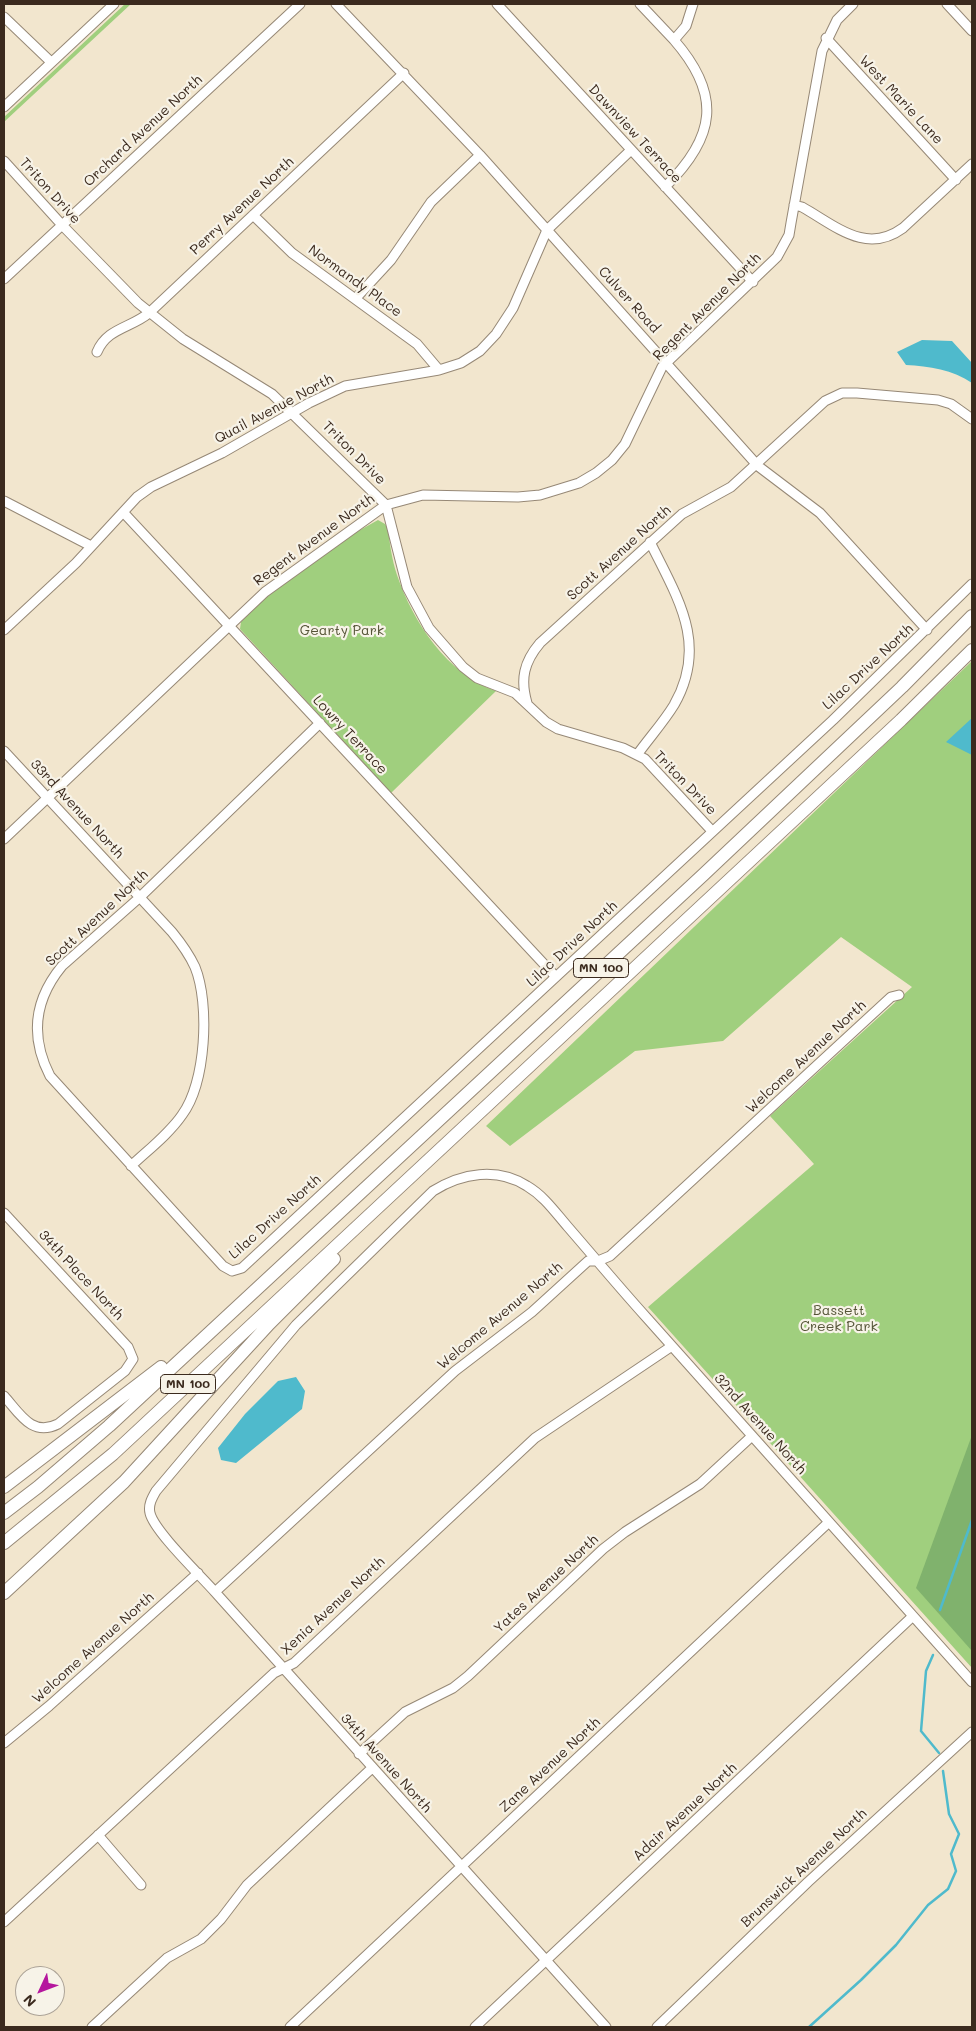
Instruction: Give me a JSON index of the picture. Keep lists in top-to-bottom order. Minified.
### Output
{"streets":{"highway":["MN 100"],"street":["West Marie Lane","Orchard Avenue North","Dawnview Terrace","Triton Drive","Perry Avenue North","Normandy Place","Culver Road","Regent Avenue North","Quail Avenue North","Scott Avenue North","Lilac Drive North","Lowry Terrace","33rd Avenue North","Welcome Avenue North","34th Place North","32nd Avenue North","Yates Avenue North","Xenia Avenue North","34th Avenue North","Zane Avenue North","Adair Avenue North","Brunswick Avenue North"]},"crossings":[["West Marie Lane","Regent Avenue North"],["Orchard Avenue North","Triton Drive"],["Dawnview Terrace","Regent Avenue North"],["Dawnview Terrace","Quail Avenue North"],["Triton Drive","Perry Avenue North"],["Triton Drive","Regent Avenue North"],["Triton Drive","Quail Avenue North"],["Triton Drive","Scott Avenue North"],["Triton Drive","Lilac Drive North"],["Perry Avenue North","Normandy Place"],["Perry Avenue North","Culver Road"],["Normandy Place","Quail Avenue North"],["Culver Road","Regent Avenue North"],["Culver Road","Quail Avenue North"],["Culver Road","Scott Avenue North"],["Culver Road","Lilac Drive North"],["Regent Avenue North","Lowry Terrace"],["Regent Avenue North","33rd Avenue North"],["Quail Avenue North","Lowry Terrace"],["Scott Avenue North","Lilac Drive North"],["Scott Avenue North","Lowry Terrace"],["Scott Avenue North","33rd Avenue North"],["Lilac Drive North","Lowry Terrace"],["Welcome Avenue North","32nd Avenue North"],["Welcome Avenue North","34th Avenue North"],["32nd Avenue North","Yates Avenue North"],["32nd Avenue North","Xenia Avenue North"],["32nd Avenue North","34th Avenue North"],["32nd Avenue North","Zane Avenue North"],["32nd Avenue North","Adair Avenue North"],["Yates Avenue North","34th Avenue North"],["Xenia Avenue North","34th Avenue North"],["34th Avenue North","Zane Avenue North"],["34th Avenue North","Adair Avenue North"]],"parks":["Gearty Park","Bassett Creek Park"],"north":"bottom left"}
